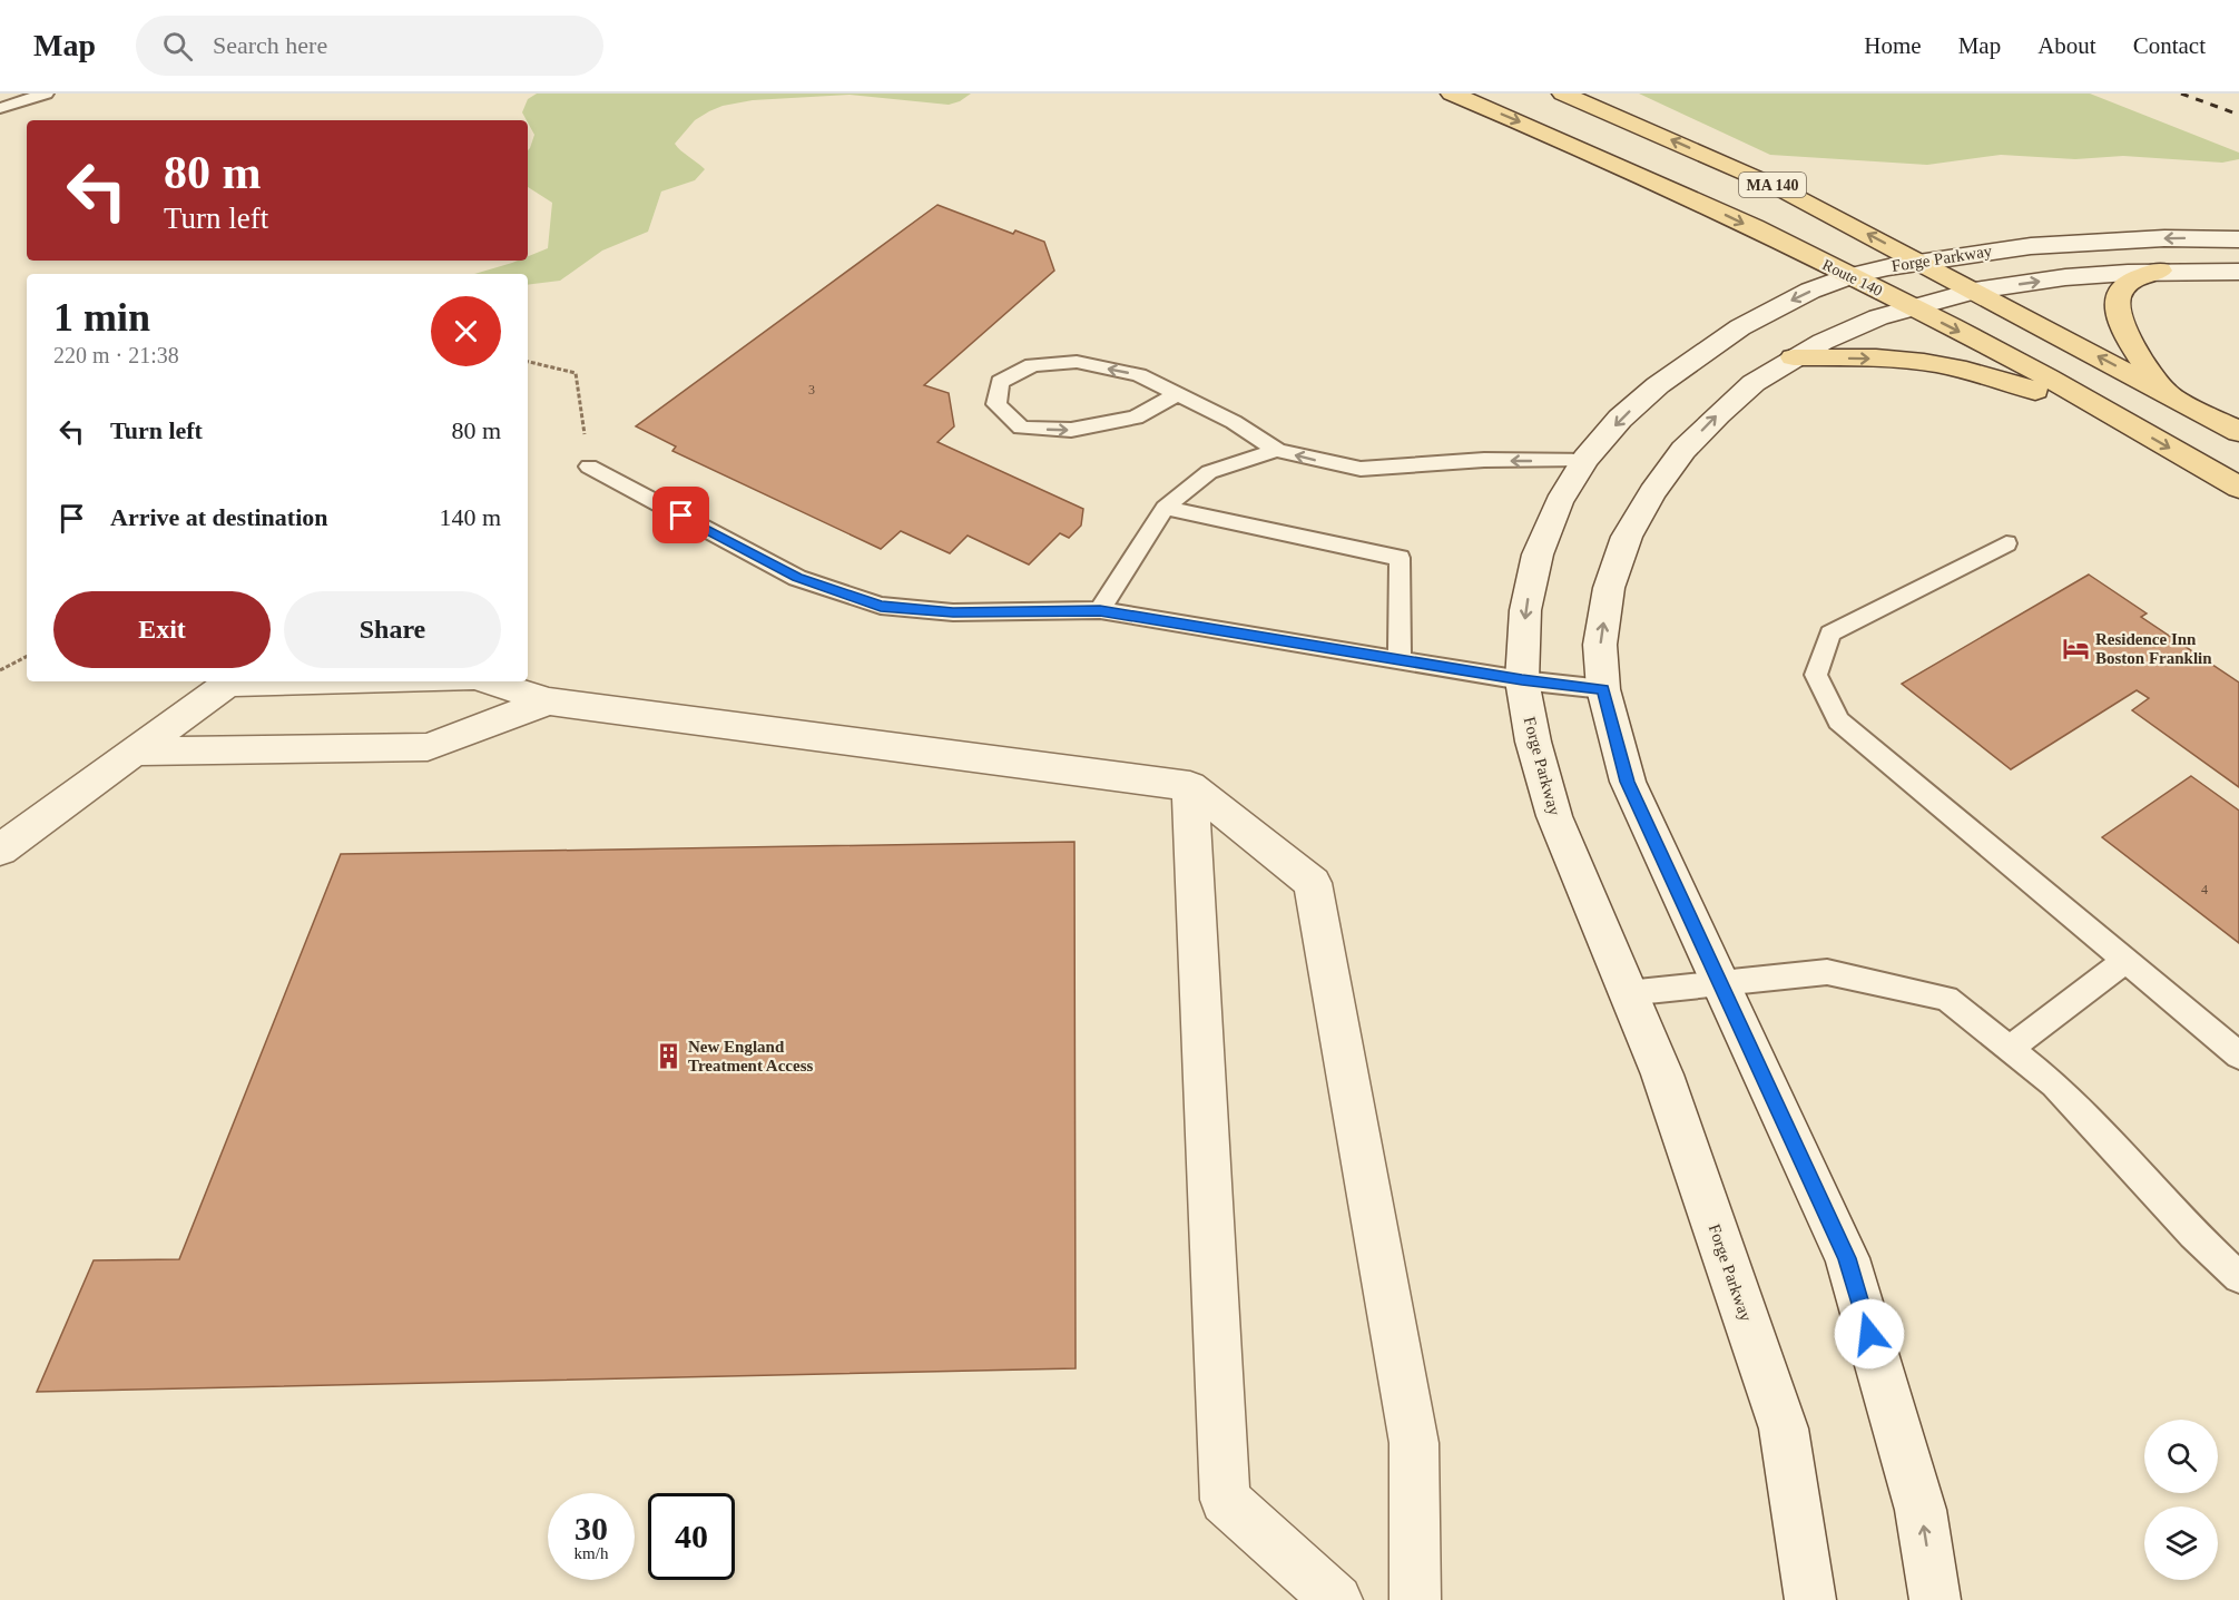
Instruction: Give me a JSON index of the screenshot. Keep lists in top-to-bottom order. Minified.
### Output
{"streets":{"main road":["MA 140","Route 140"],"street":["Forge Parkway"]},"crossings":[["MA 140","Forge Parkway"],["Forge Parkway","Route 140"]],"one_way":["Forge Parkway"],"places":{"hotel":["Residence Inn Boston Franklin"],"building":["New England Treatment Access"]},"house_numbers":["3","4"],"page":{"header":"Map","search":"Search here","nav":["Home","Map","About","Contact"],"turn":["80 m","Turn left"],"heading":["1 min","220 m · 21:38"],"list":[{"name":"Turn left","value":"80 m"},{"name":"Arrive at destination","value":"140 m"}],"buttons":["Exit","Share"],"speed":"30 km/h","limit":"40"}}
